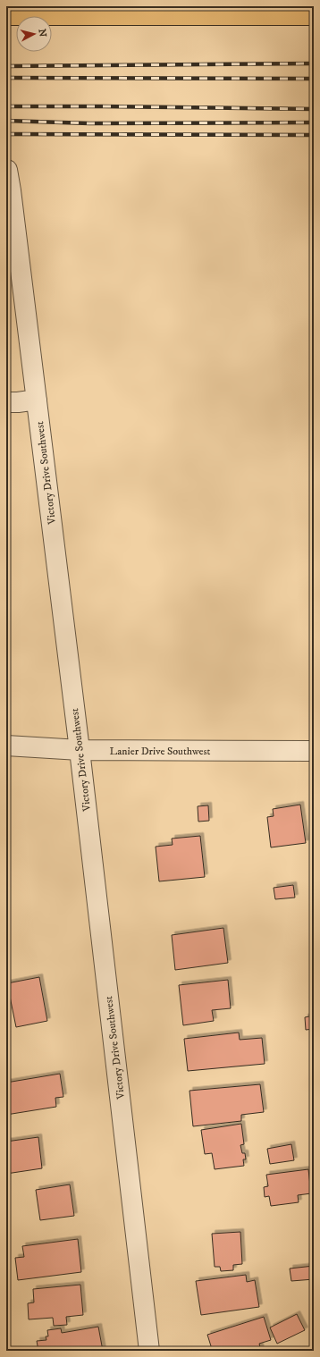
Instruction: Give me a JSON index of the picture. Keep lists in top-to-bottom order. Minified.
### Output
{"streets":{"street":["Victory Drive Southwest","Lanier Drive Southwest"]},"crossings":[["Victory Drive Southwest","Lanier Drive Southwest"]],"north":"right"}
